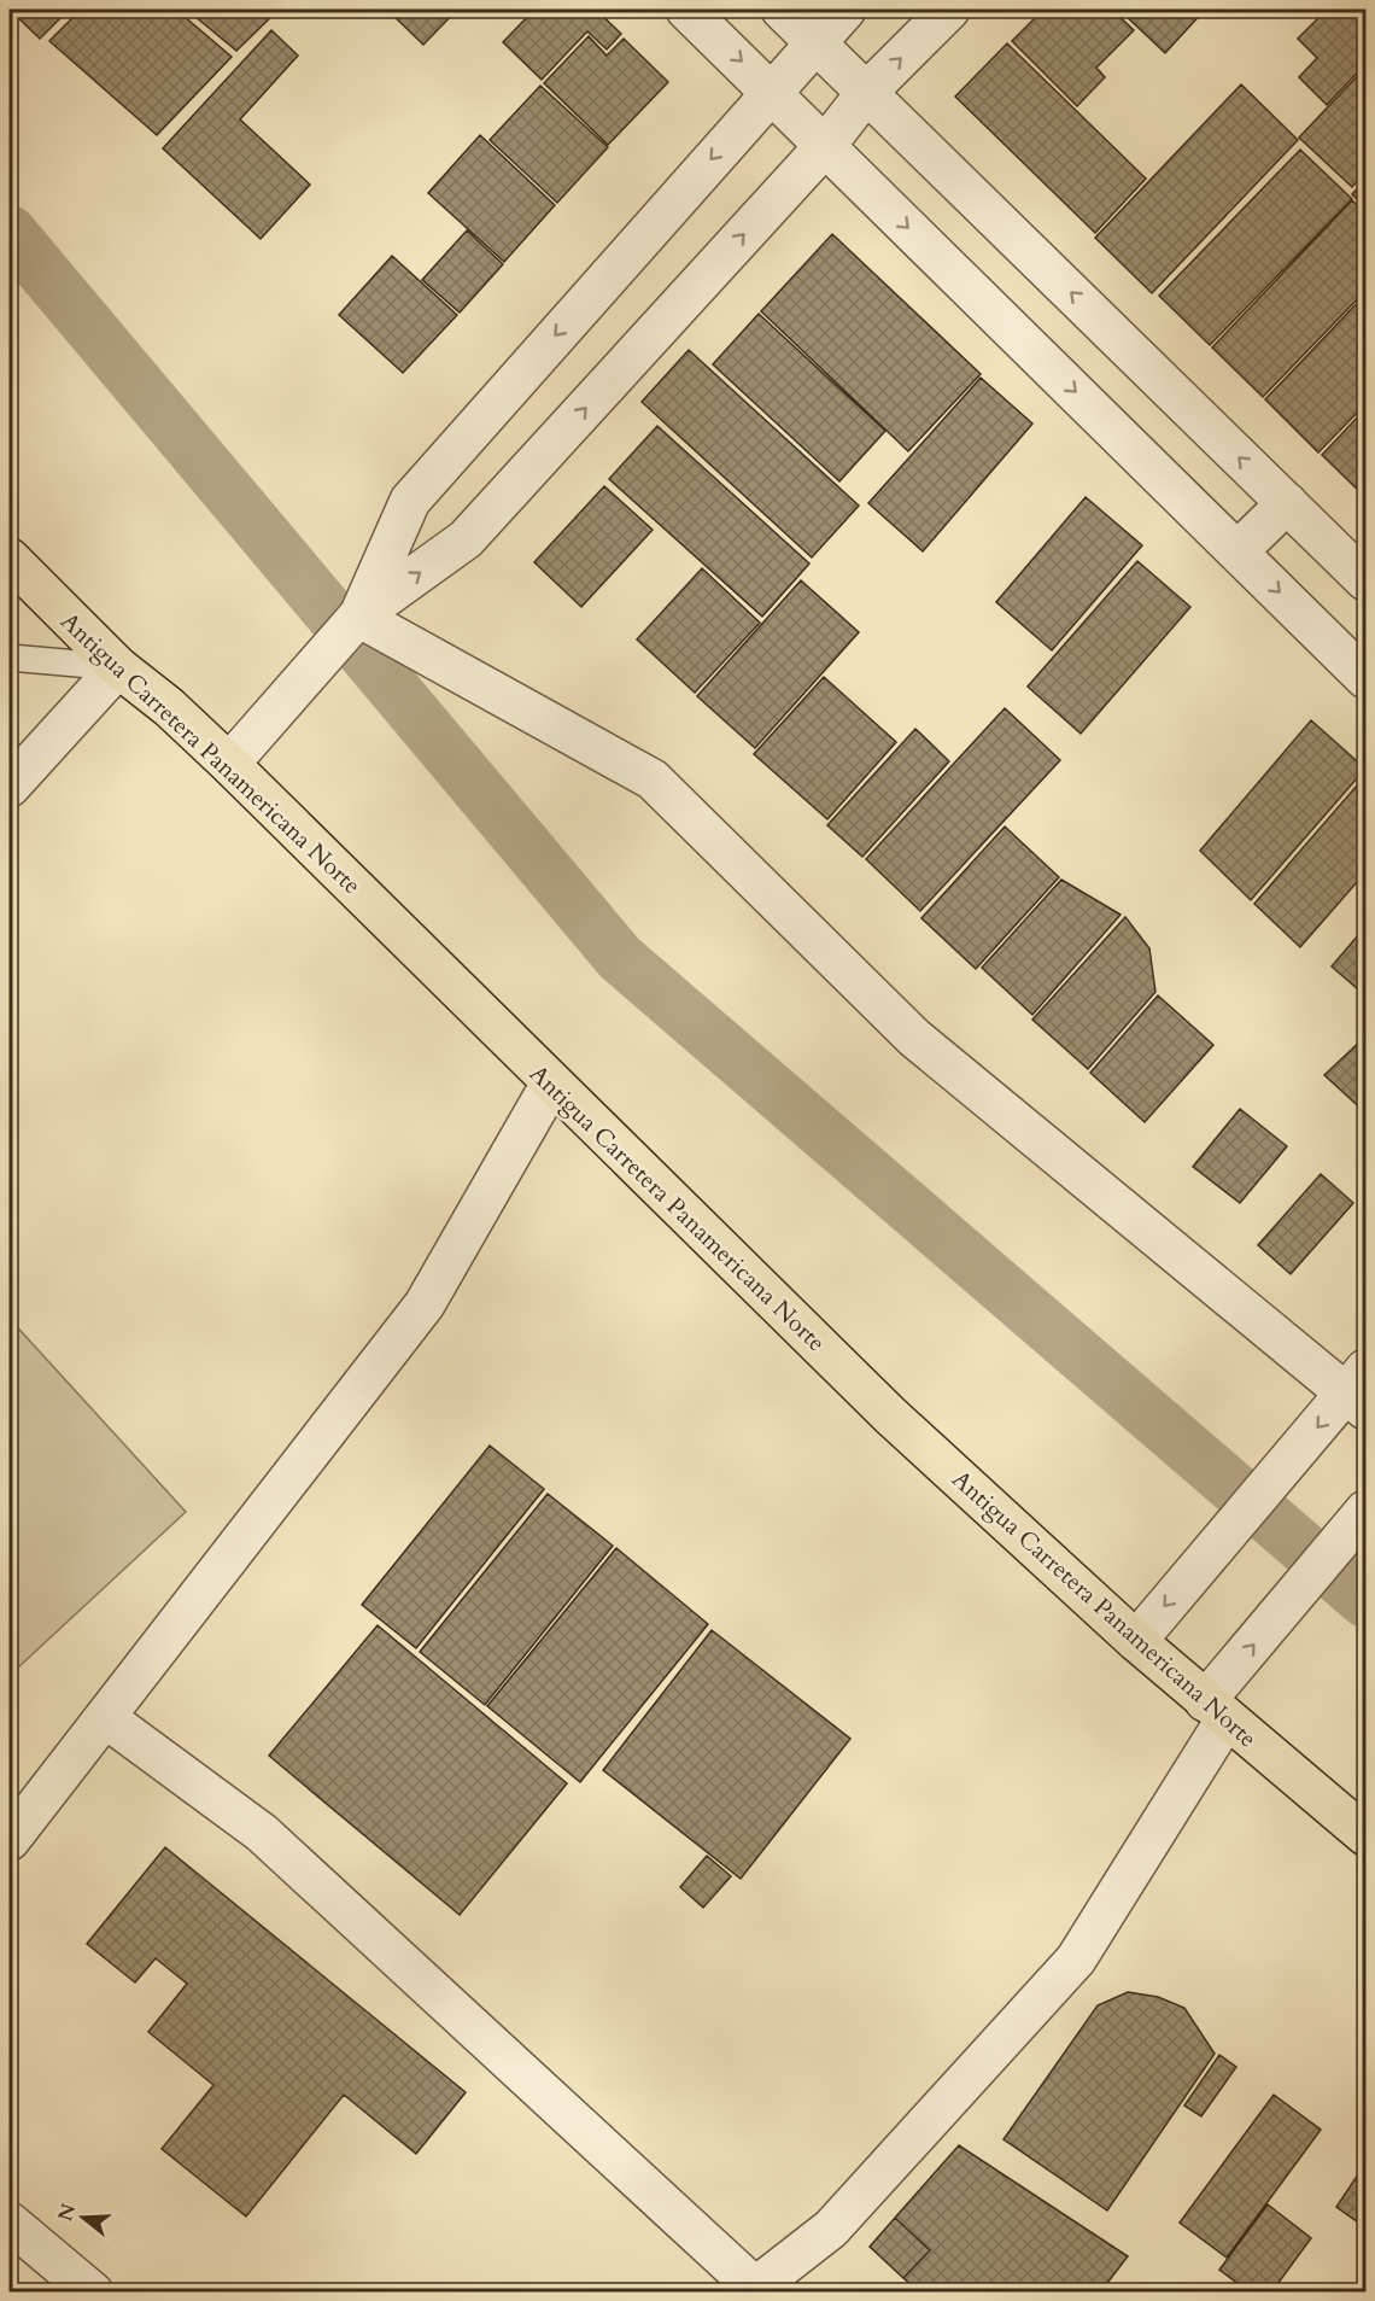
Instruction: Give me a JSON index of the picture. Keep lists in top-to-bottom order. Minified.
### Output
{"streets":{"main road":["Antigua Carretera Panamericana Norte"]},"north":"left"}
